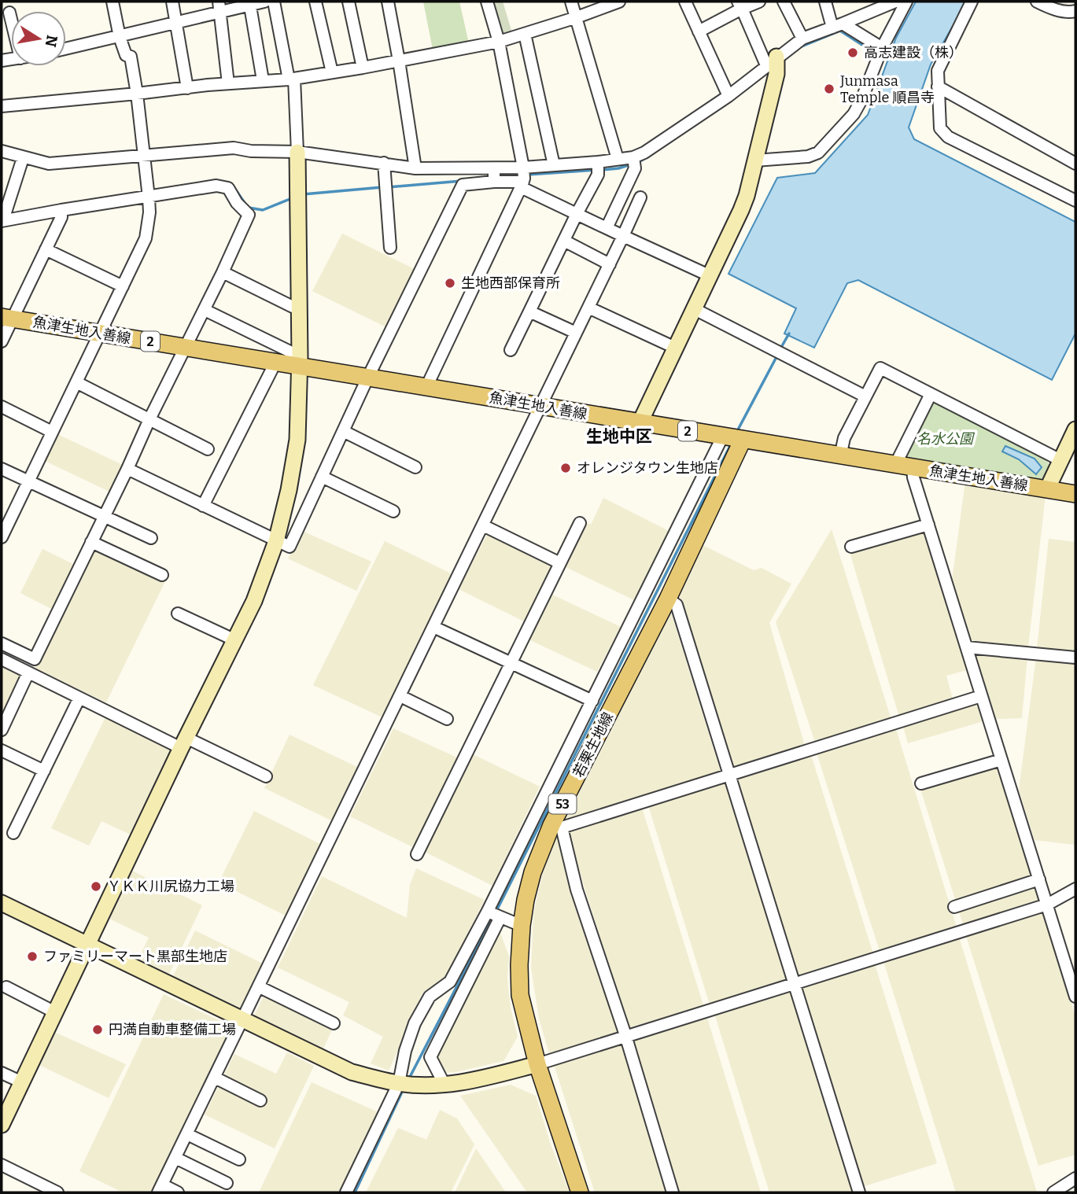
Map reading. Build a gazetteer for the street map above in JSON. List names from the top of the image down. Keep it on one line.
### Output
{"streets":{"main road":["魚津生地入善線","2","若栗生地線","53"]},"crossings":[["魚津生地入善線","若栗生地線"]],"districts":["生地中区"],"parks":["名水公園"],"places":["高志建設（株）","Junmasa Temple 順昌寺","生地西部保育所","オレンジタウン生地店","ＹＫＫ川尻協力工場","ファミリーマート黒部生地店","円満自動車整備工場"],"north":"right"}
